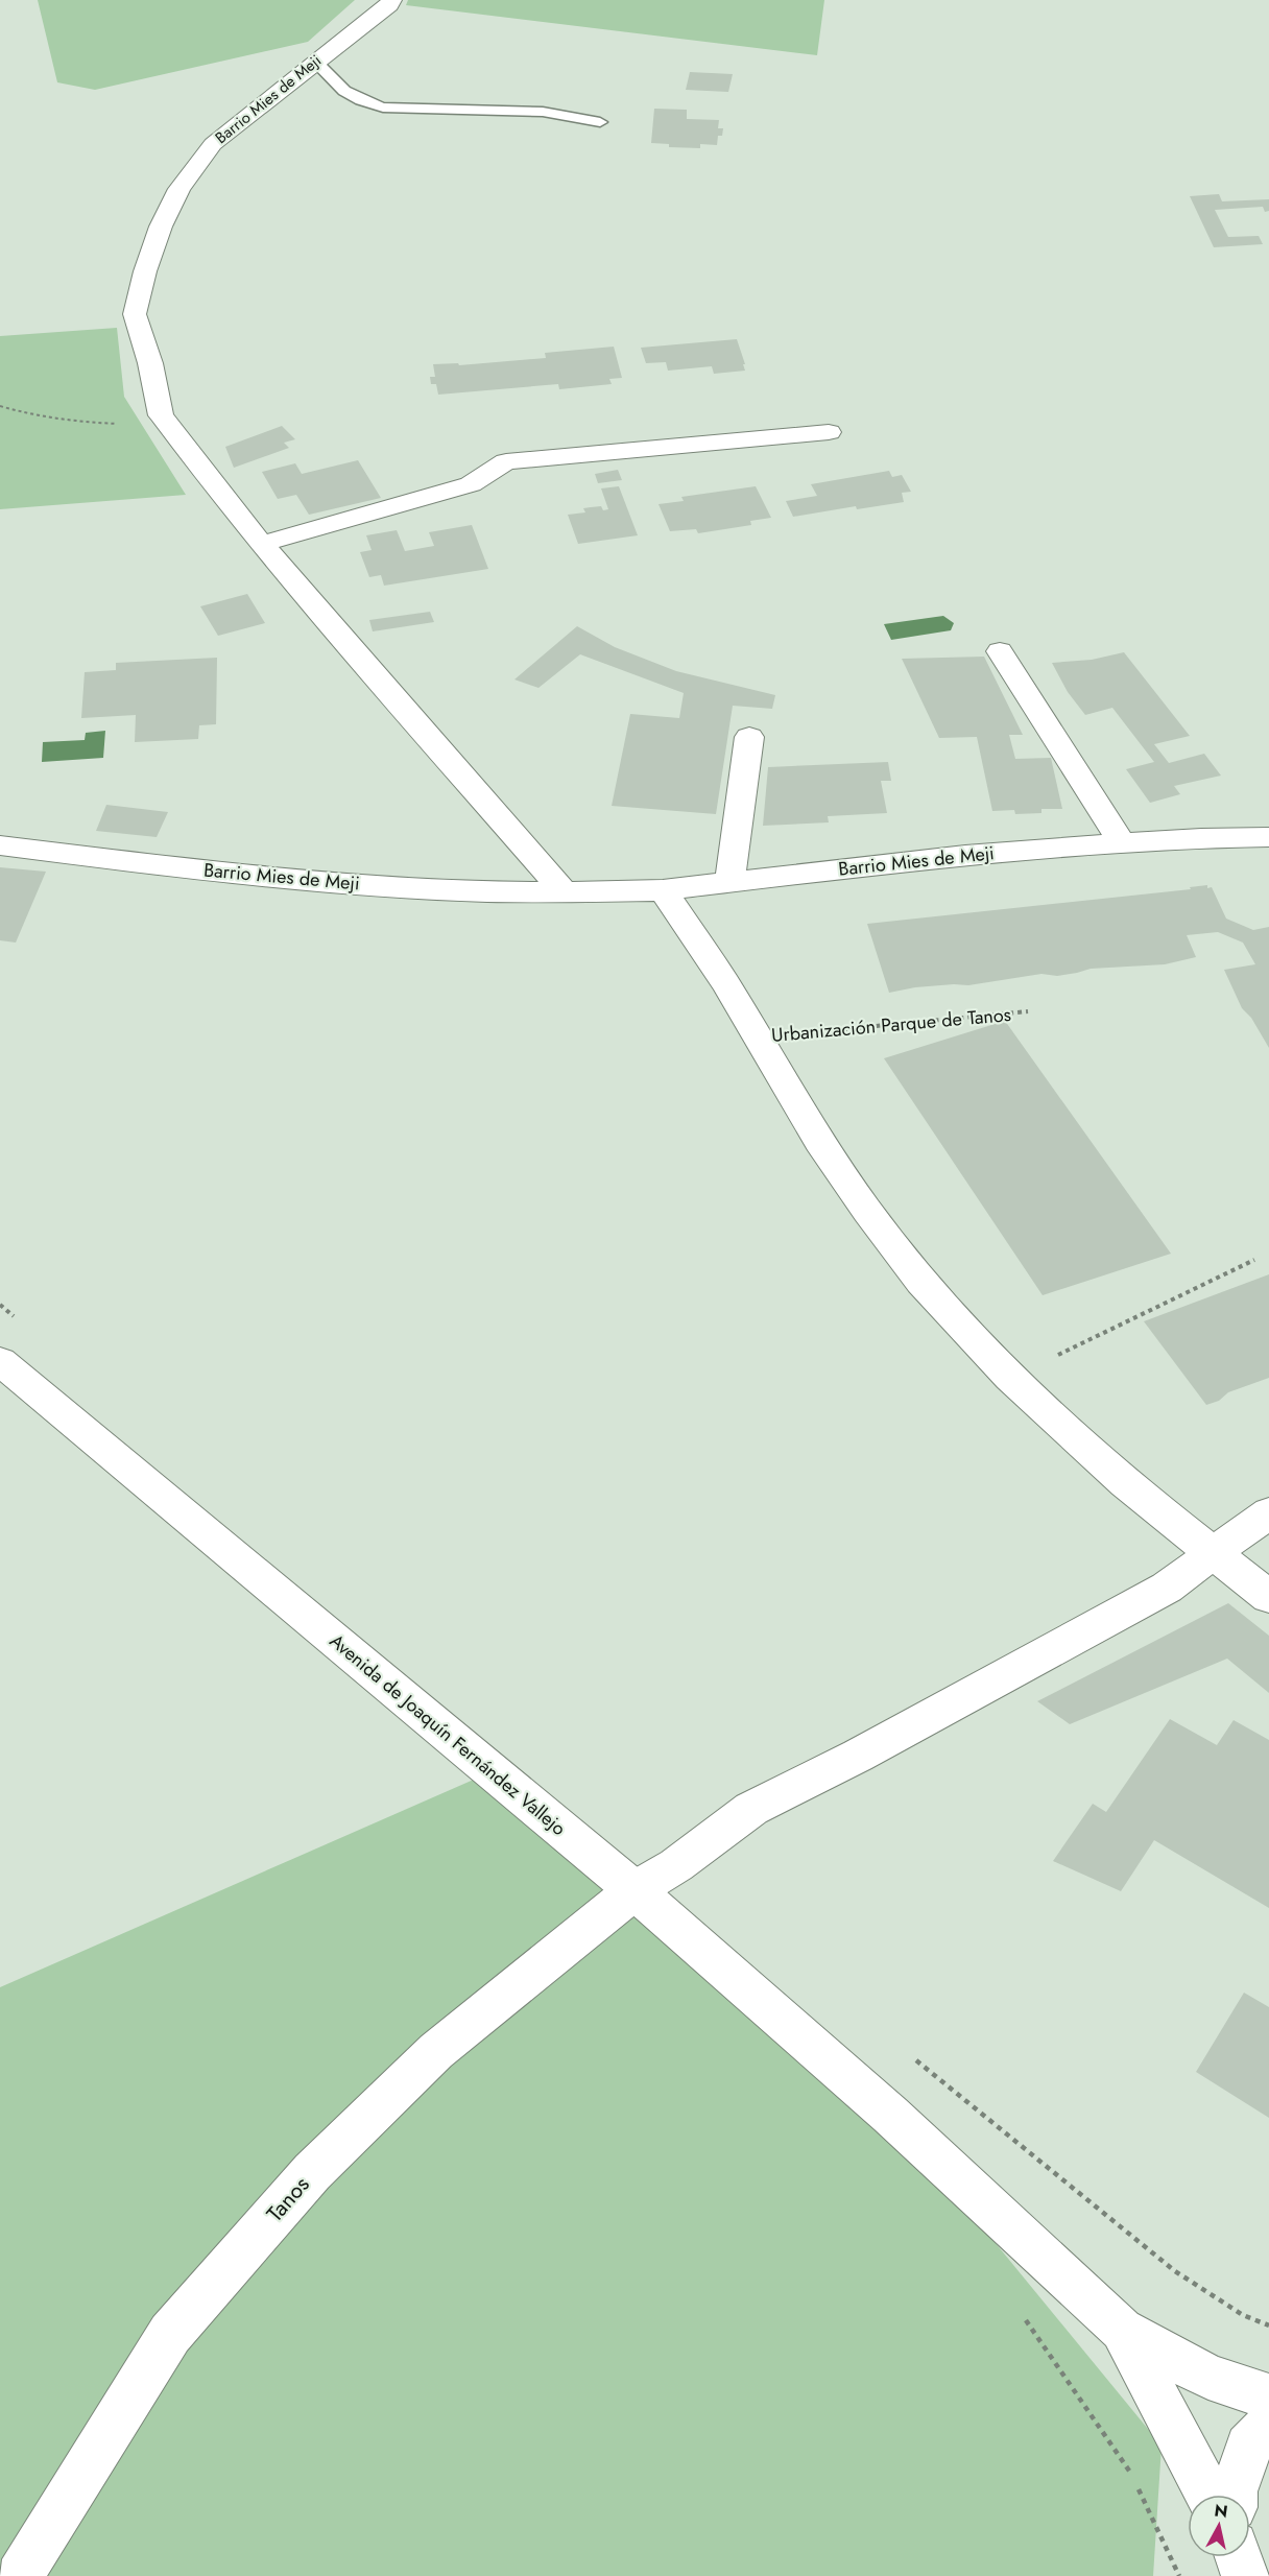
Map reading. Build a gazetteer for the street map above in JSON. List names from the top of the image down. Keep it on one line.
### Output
{"streets":{"street":["Barrio Mies de Meji","Urbanización Parque de Tanos","Avenida de Joaquín Fernández Vallejo","Tanos"]},"crossings":[["Barrio Mies de Meji","Urbanización Parque de Tanos"],["Urbanización Parque de Tanos","Tanos"],["Avenida de Joaquín Fernández Vallejo","Tanos"]],"north":"top"}
